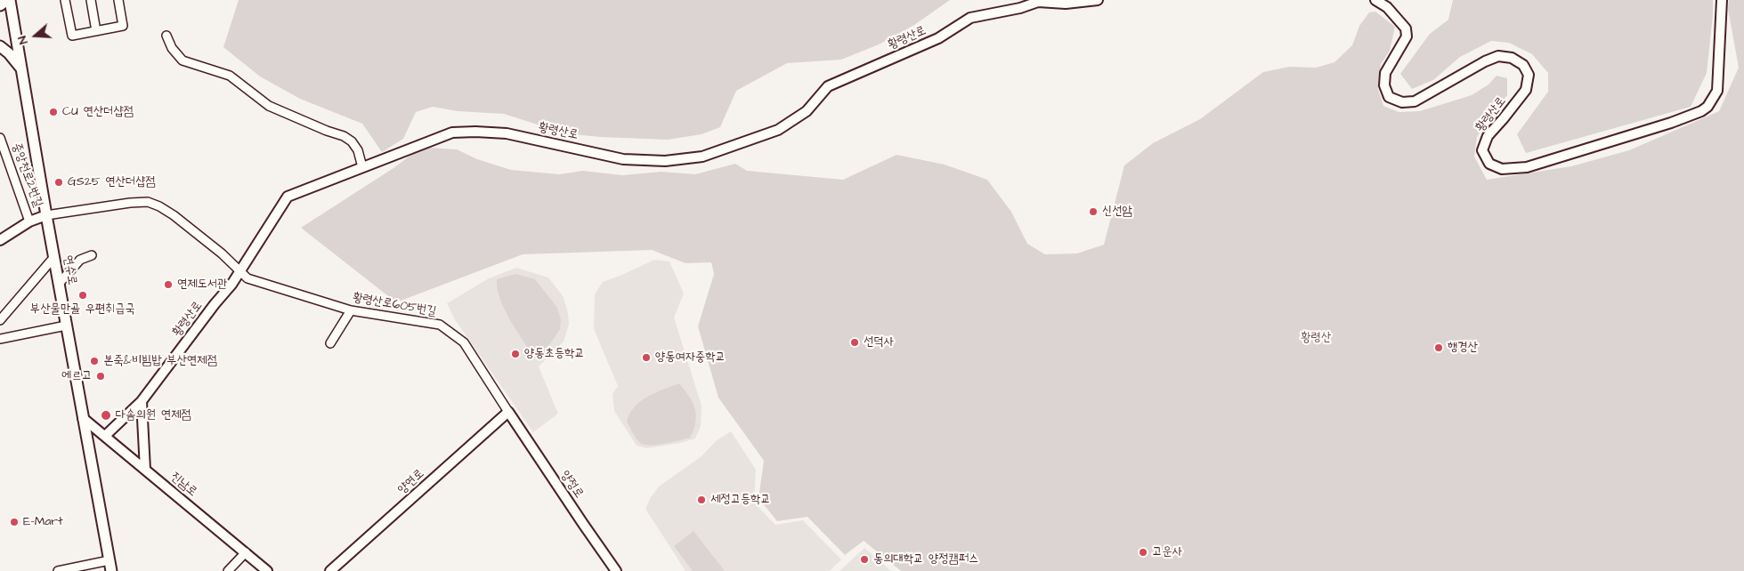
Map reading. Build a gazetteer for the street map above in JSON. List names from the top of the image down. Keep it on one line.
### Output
{"streets":{"main road":["연수로"],"street":["황령산로","중앙천로2번길","황령산로605번길","양연로","진남로","양정로"]},"crossings":[["황령산로","황령산로605번길"],["황령산로","진남로"],["연수로","황령산로605번길"],["연수로","진남로"],["황령산로605번길","양연로"],["황령산로605번길","양정로"],["양연로","양정로"]],"parks":["황령산"],"places":["CU 연산더샵점","GS25 연산더샵점","신선암","연제도서관","부산물만골 우편취급국","선덕사","행경산","양동초등학교","양동여자중학교","본죽&비빔밥 부산연제점","에르고","다솜의원 연제점","세정고등학교","E-Mart","고운사","동의대학교 양정캠퍼스"],"north":"left"}
